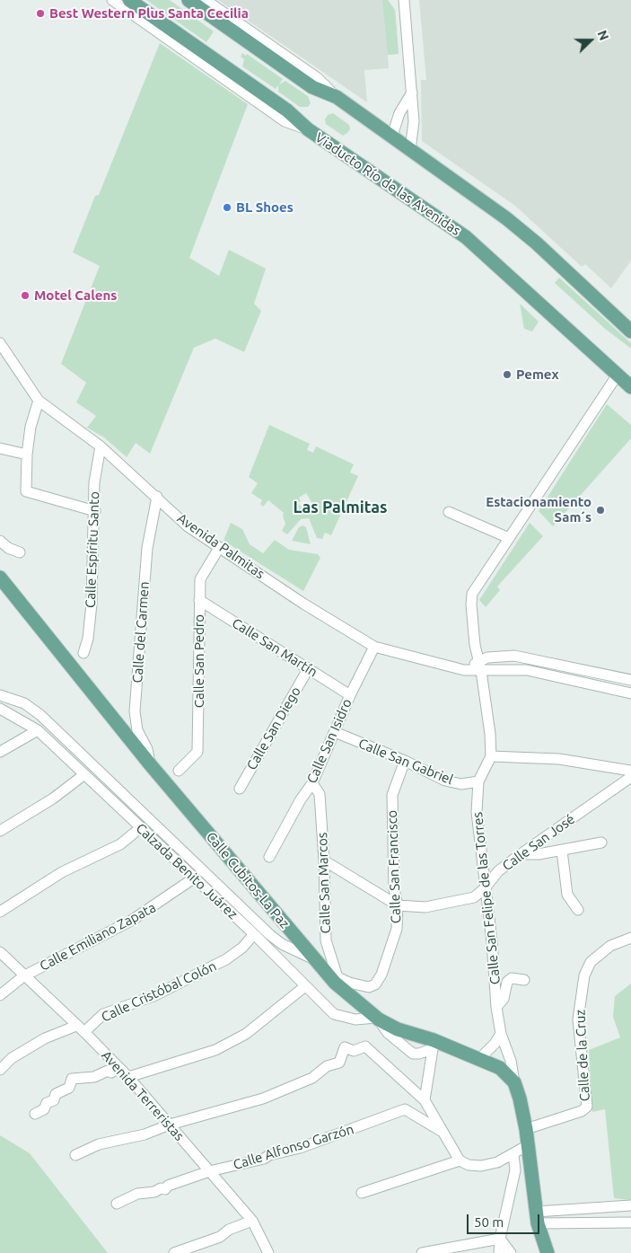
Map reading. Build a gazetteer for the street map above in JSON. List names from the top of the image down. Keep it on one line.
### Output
{"streets":{"main road":["Viaducto Río de las Avenidas","Calle Cubitos-La Paz"],"street":["Avenida Palmitas","Calle Espíritu Santo","Calle del Carmen","Calle San Martín","Calle San Pedro","Calle San Diego","Calle San Isidro","Calle San Gabriel","Calle San José","Calle San Francisco","Calzada Benito Juárez","Calle San Marcos","Calle San Felipe de las Torres","Calle Emiliano Zapata","Calle Cristóbal Colón","Calle de la Cruz","Avenida Terreristas","Calle Alfonso Garzón"]},"crossings":[["Avenida Palmitas","Calle Espíritu Santo"],["Avenida Palmitas","Calle del Carmen"],["Avenida Palmitas","Calle San Pedro"],["Avenida Palmitas","Calle San Isidro"],["Avenida Palmitas","Calle San Felipe de las Torres"],["Calle del Carmen","Calle Cubitos-La Paz"],["Calle San Martín","Calle San Pedro"],["Calle San Martín","Calle San Diego"],["Calle San Martín","Calle San Isidro"],["Calle San Isidro","Calle San Gabriel"],["Calle San Isidro","Calle San Marcos"],["Calle San Gabriel","Calle San Francisco"],["Calle San Gabriel","Calle San Felipe de las Torres"],["Calle San José","Calle San Francisco"],["Calle San José","Calle San Marcos"],["Calle San José","Calle San Felipe de las Torres"],["Calle San Francisco","Calle Cubitos-La Paz"],["Calle San Francisco","Calle San Marcos"],["Calzada Benito Juárez","Calle Cubitos-La Paz"],["Calzada Benito Juárez","Calle Emiliano Zapata"],["Calzada Benito Juárez","Calle Cristóbal Colón"],["Calle Cubitos-La Paz","Calle San Marcos"],["Calle Cubitos-La Paz","Calle San Felipe de las Torres"],["Calle Emiliano Zapata","Avenida Terreristas"],["Calle Cristóbal Colón","Avenida Terreristas"],["Avenida Terreristas","Calle Alfonso Garzón"]],"districts":["Las Palmitas"],"places":["Best Western Plus Santa Cecilia","BL Shoes","Motel Calens","Pemex","Estacionamiento Sam´s"],"scale_bar":"50 m","north":"right"}
